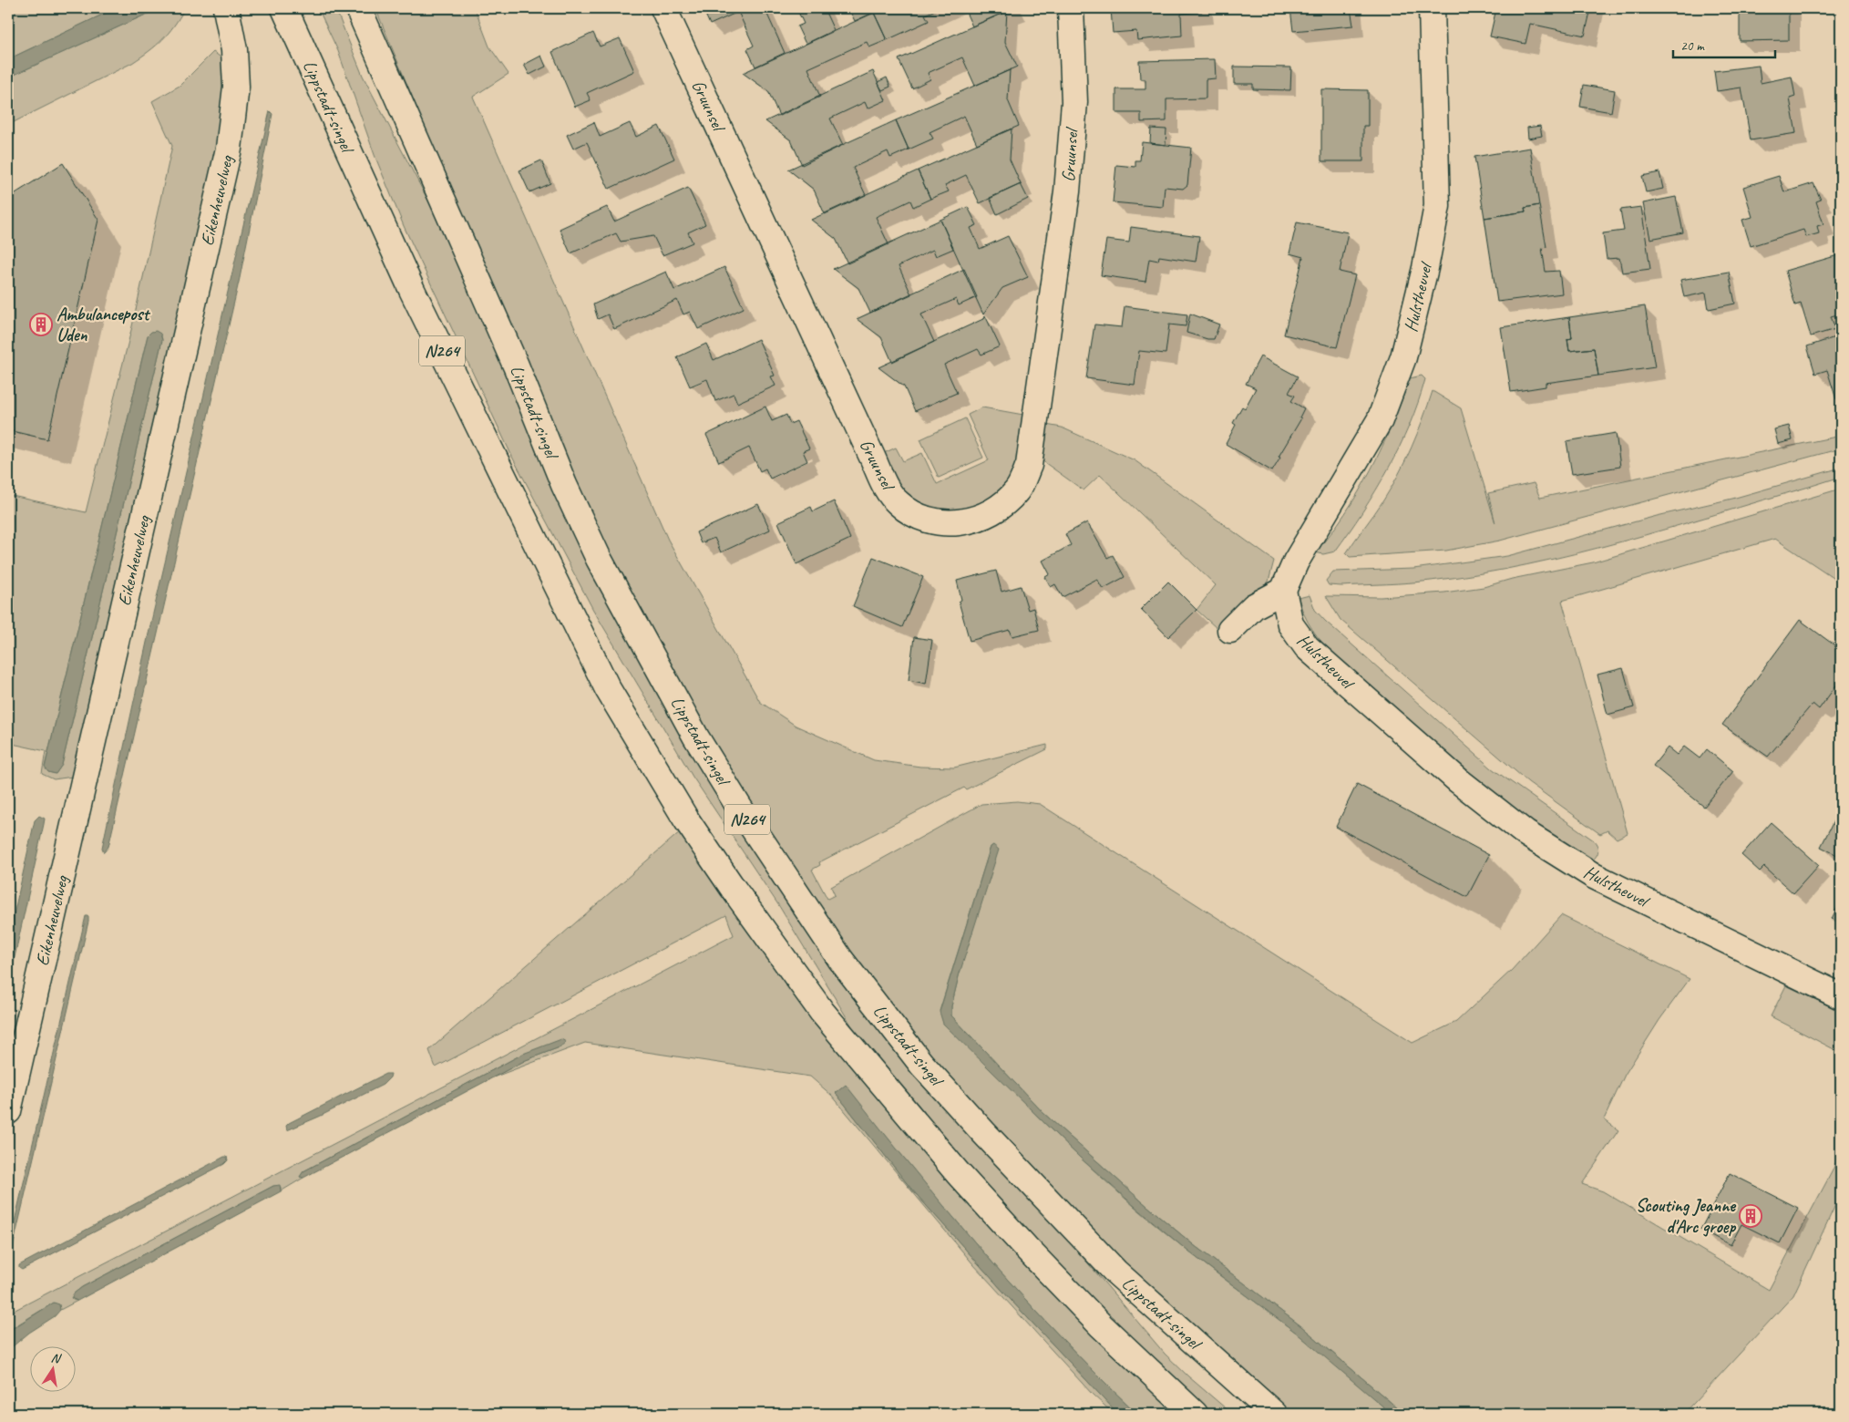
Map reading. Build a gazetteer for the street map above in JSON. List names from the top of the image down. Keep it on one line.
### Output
{"streets":{"street":["Gruunsel","Lippstadt-singel","Eikenheuvelweg","Hulstheuvel","N264"]},"places":{"building":["Ambulancepost Uden","Scouting Jeanne d'Arc groep"]},"scale_bar":"20 m","north":"top"}
